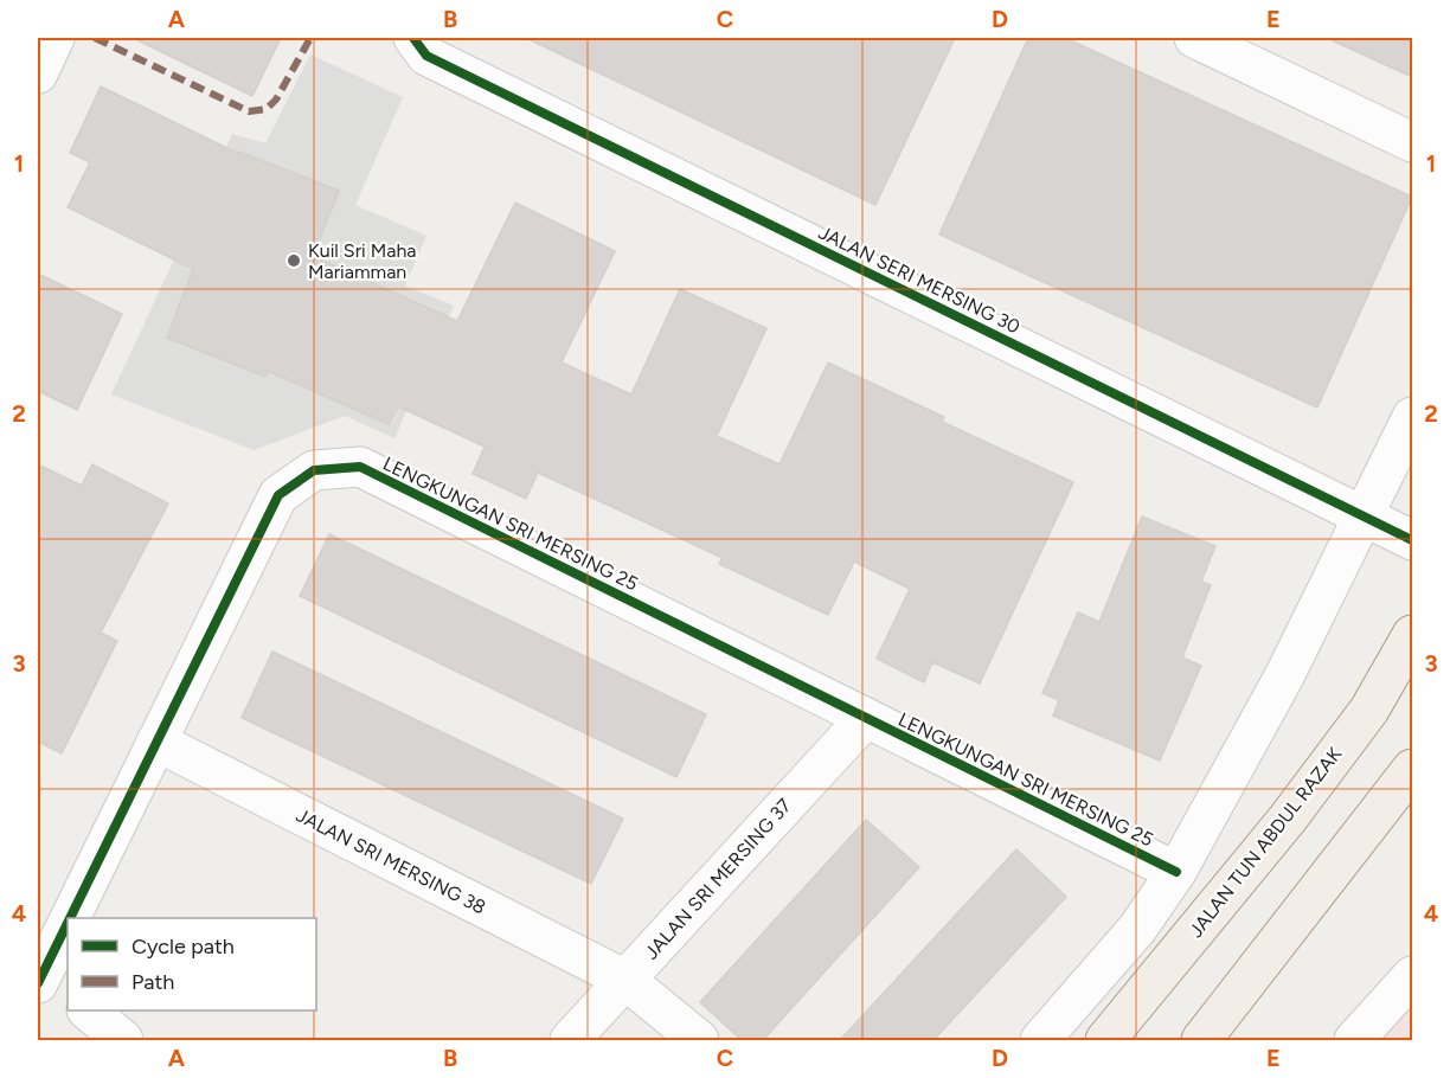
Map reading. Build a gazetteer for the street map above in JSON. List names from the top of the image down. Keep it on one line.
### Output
{"streets":{"main road":["JALAN TUN ABDUL RAZAK"],"street":["JALAN SERI MERSING 30","LENGKUNGAN SRI MERSING 25","JALAN SRI MERSING 38","JALAN SRI MERSING 37"]},"crossings":[["LENGKUNGAN SRI MERSING 25","JALAN SRI MERSING 38"],["LENGKUNGAN SRI MERSING 25","JALAN SRI MERSING 37"],["JALAN SRI MERSING 38","JALAN SRI MERSING 37"]],"places":["Kuil Sri Maha Mariamman"],"legend":["Cycle path","Path"],"grid":{"columns":["A","B","C","D","E"],"rows":["1","2","3","4"]}}
